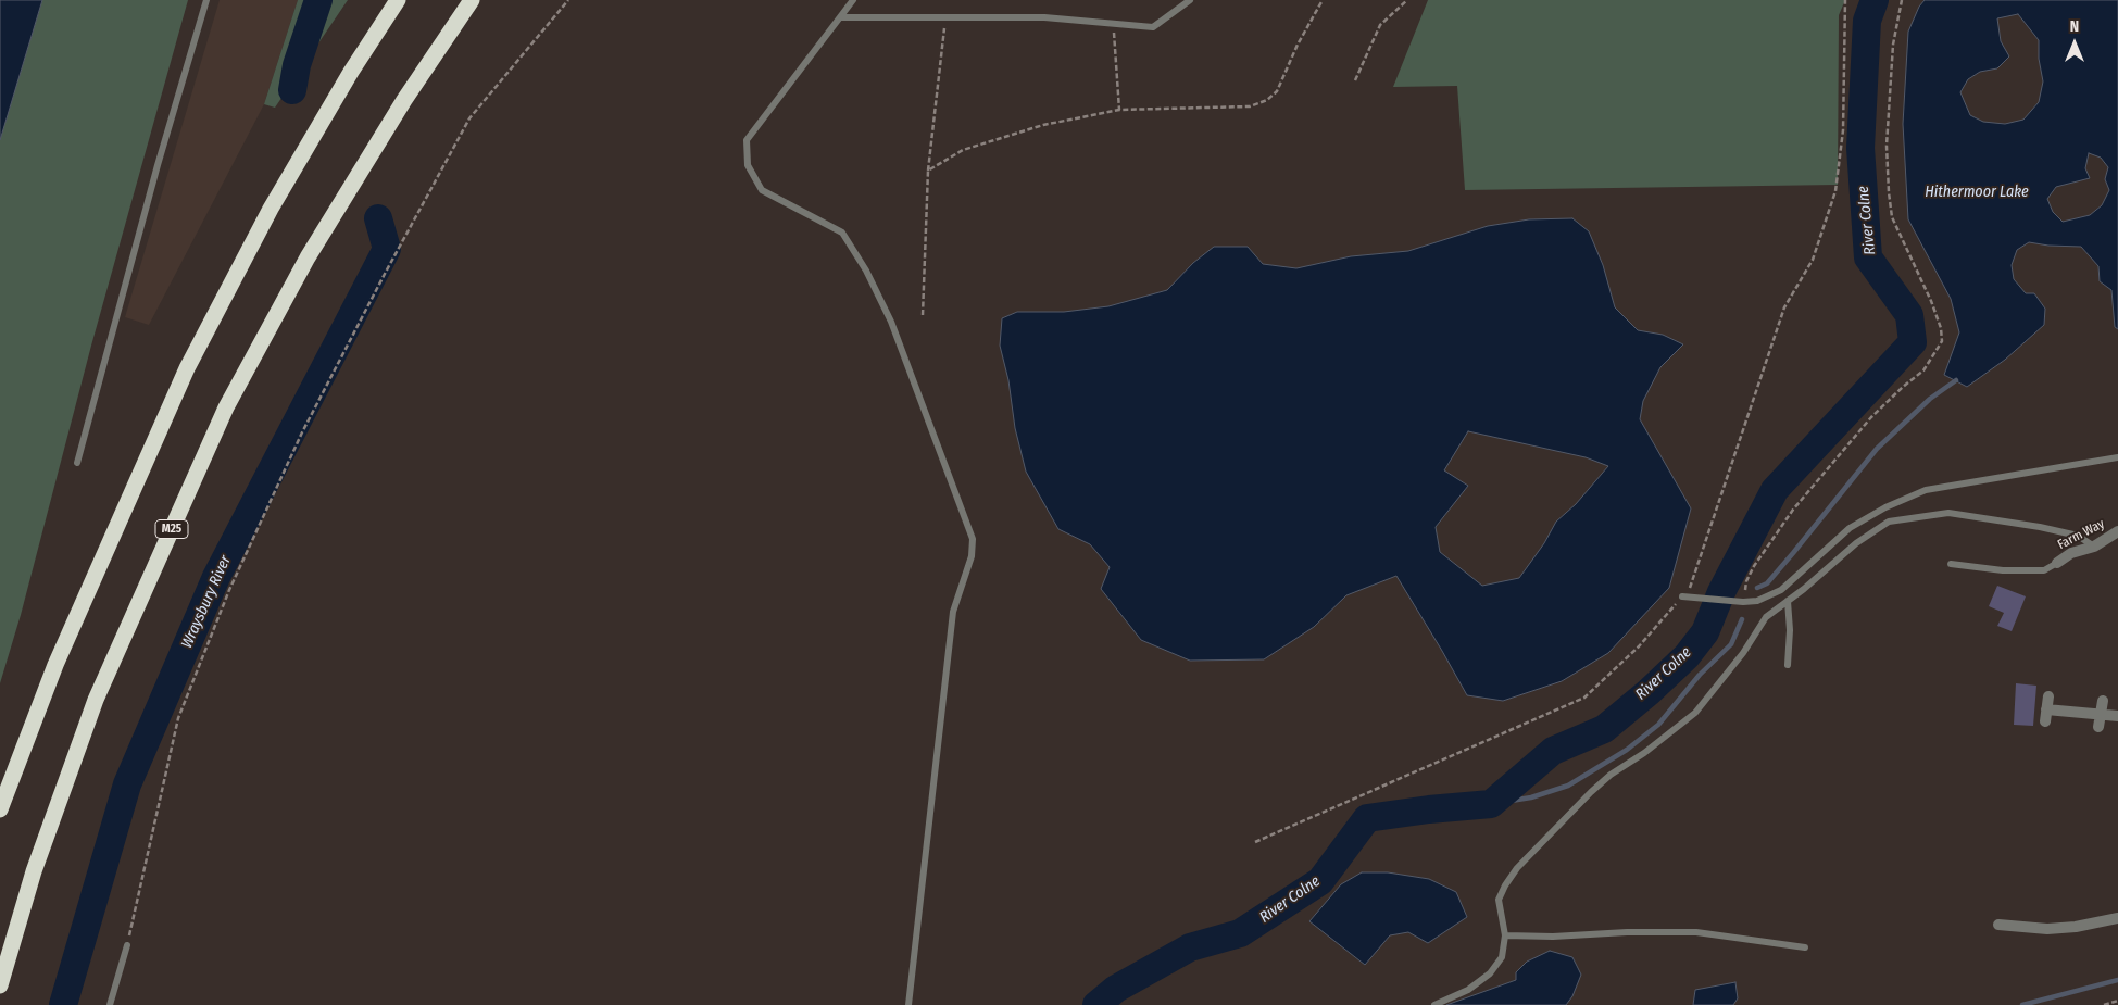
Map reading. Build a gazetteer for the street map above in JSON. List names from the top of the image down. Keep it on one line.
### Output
{"streets":{"highway":["M25"],"street":["Farm Way"]},"water":["Hithermoor Lake","River Colne","Wraysbury River"],"north":"top"}
